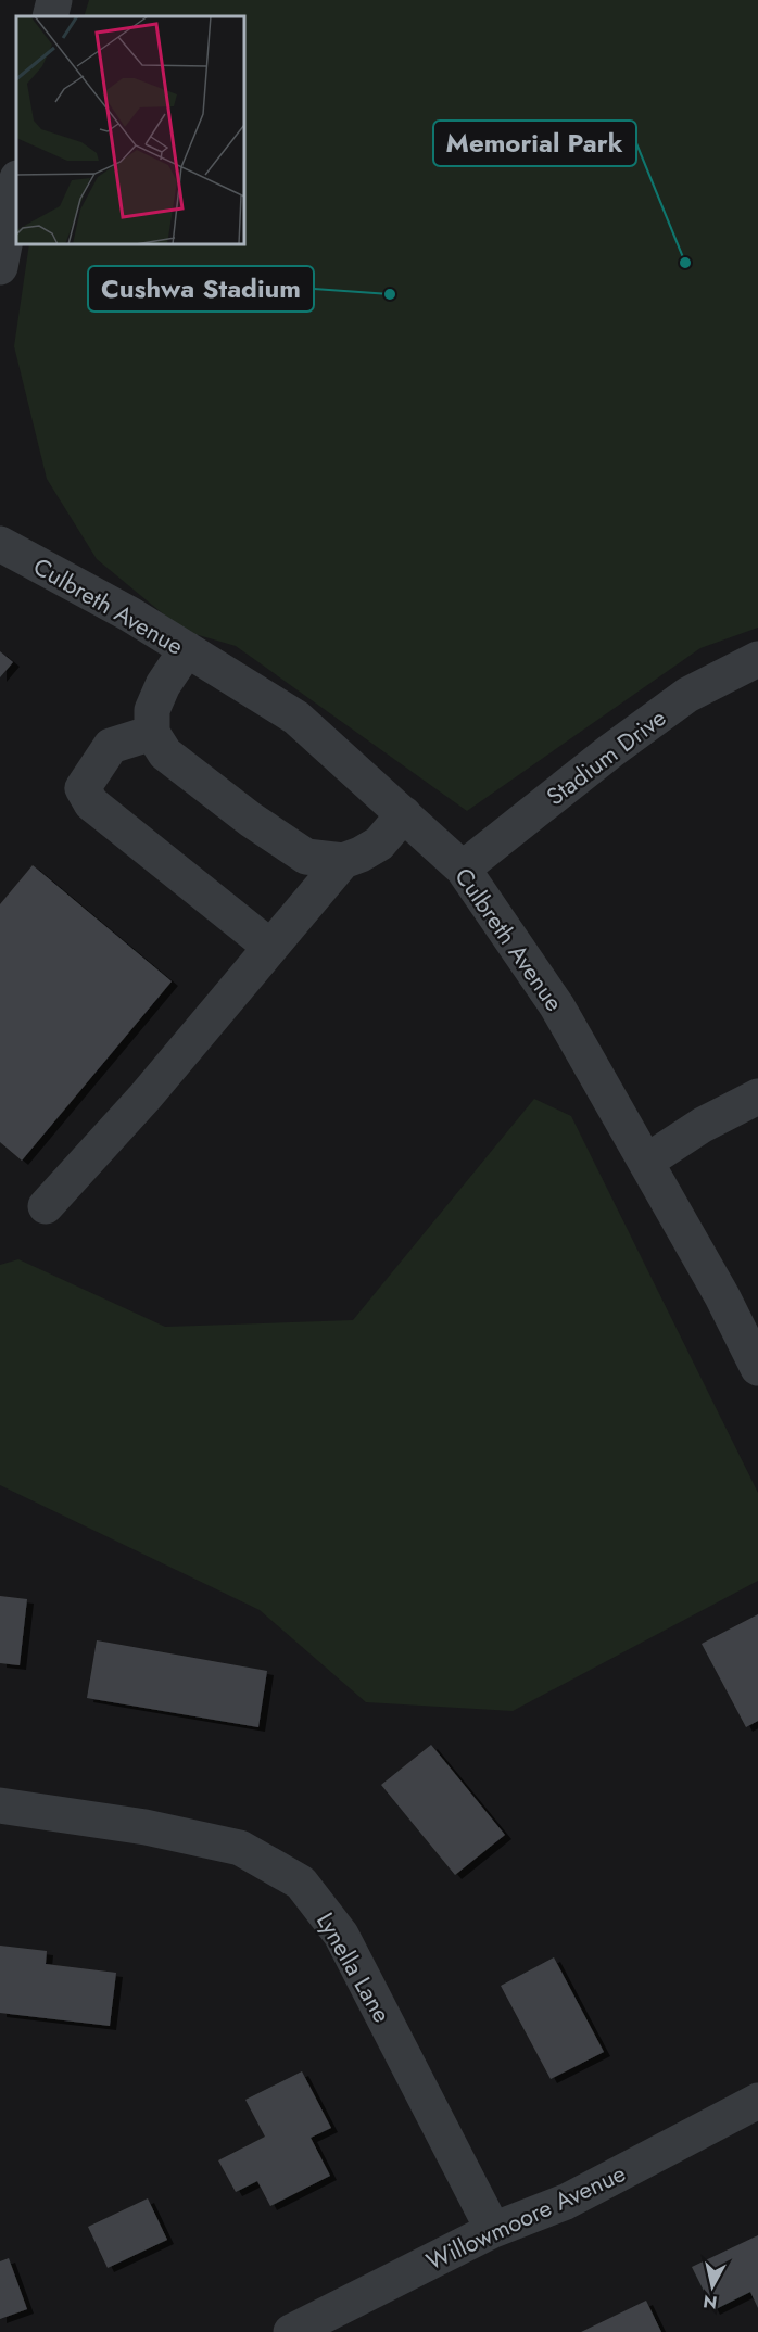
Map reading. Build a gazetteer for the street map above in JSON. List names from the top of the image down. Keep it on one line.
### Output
{"streets":{"street":["Culbreth Avenue","Stadium Drive","Lynella Lane","Willowmoore Avenue"]},"crossings":[["Culbreth Avenue","Stadium Drive"],["Lynella Lane","Willowmoore Avenue"]],"places":["Memorial Park","Cushwa Stadium"],"north":"bottom"}
